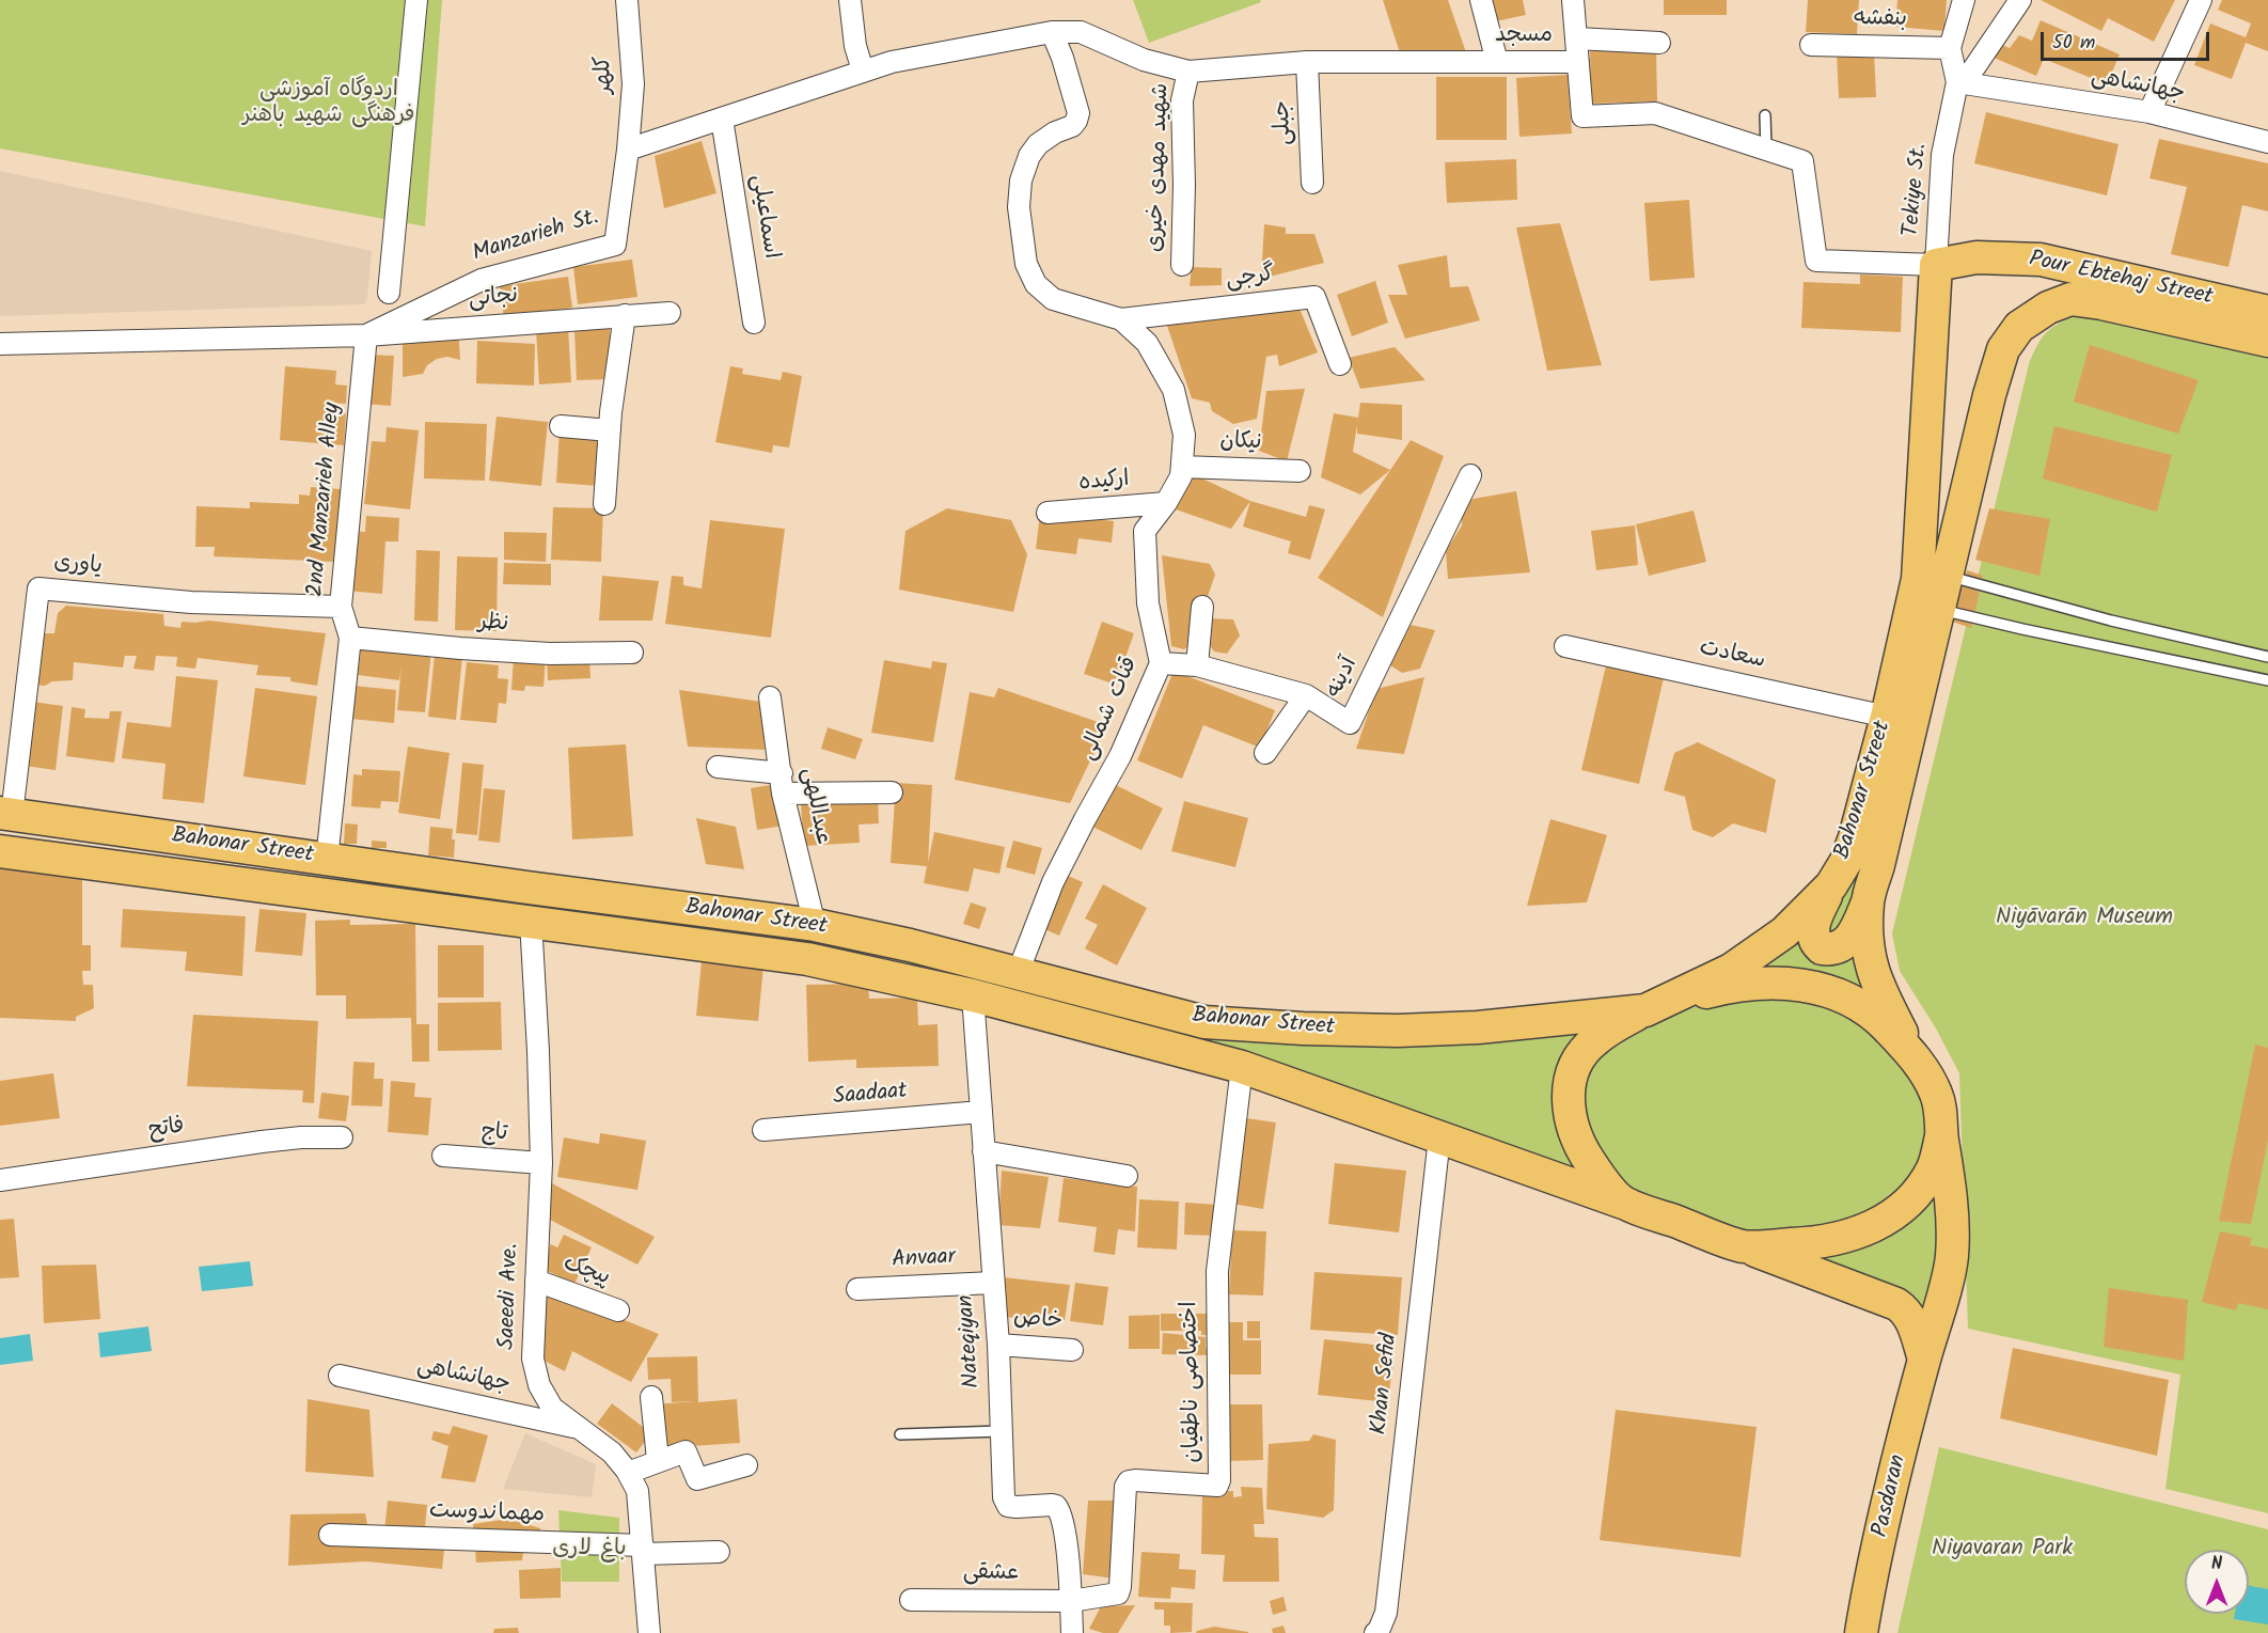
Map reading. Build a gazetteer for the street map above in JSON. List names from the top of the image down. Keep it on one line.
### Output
{"streets":{"main road":["Pour Ebtehaj Street","Bahonar Street","Pasdaran"],"street":["بنفشه","مسجد","کلهر","جهانشاهی","جبلی","شهید مهدی خیری","Tekiye St.","اسماعیلی","Manzarieh St.","گرجی","نجاتی","نیکان","ارکیده","2nd Manzarieh Alley","یاوری","نظر","سعادت","آدینه","قنات شمالى","عبداللهی","Saadaat","فاتح","تاج","Anvaar","پیچک","Saeedi Ave.","خاص","Nateqiyan","اختصاصی ناطقیان","Khan Sefid","مهماندوست","عشقی"]},"crossings":[["مسجد","جبلی"],["مسجد","شهید مهدی خیری"],["مسجد","Tekiye St."],["مسجد","Pour Ebtehaj Street"],["مسجد","Bahonar Street"],["کلهر","Manzarieh St."],["جهانشاهی","Tekiye St."],["جهانشاهی","Saeedi Ave."],["Tekiye St.","Pour Ebtehaj Street"],["Tekiye St.","Bahonar Street"],["Manzarieh St.","نجاتی"],["Manzarieh St.","2nd Manzarieh Alley"],["گرجی","قنات شمالى"],["Pour Ebtehaj Street","Bahonar Street"],["نجاتی","2nd Manzarieh Alley"],["نیکان","قنات شمالى"],["ارکیده","قنات شمالى"],["2nd Manzarieh Alley","یاوری"],["2nd Manzarieh Alley","نظر"],["2nd Manzarieh Alley","Bahonar Street"],["یاوری","Bahonar Street"],["سعادت","Bahonar Street"],["آدینه","قنات شمالى"],["قنات شمالى","Bahonar Street"],["Bahonar Street","عبداللهی"],["Bahonar Street","Saeedi Ave."],["Bahonar Street","Nateqiyan"],["Bahonar Street","اختصاصی ناطقیان"],["Bahonar Street","Khan Sefid"],["Saadaat","Nateqiyan"],["تاج","Saeedi Ave."],["Anvaar","Nateqiyan"],["پیچک","Saeedi Ave."],["Saeedi Ave.","مهماندوست"],["خاص","Nateqiyan"],["Nateqiyan","اختصاصی ناطقیان"],["Nateqiyan","عشقی"],["اختصاصی ناطقیان","عشقی"]],"parks":["اردوگاه آموزشی فرهنگی شهید باهنر","Niyāvarān Museum","باغ لاری","Niyavaran Park"],"scale_bar":"50 m","north":"top"}
